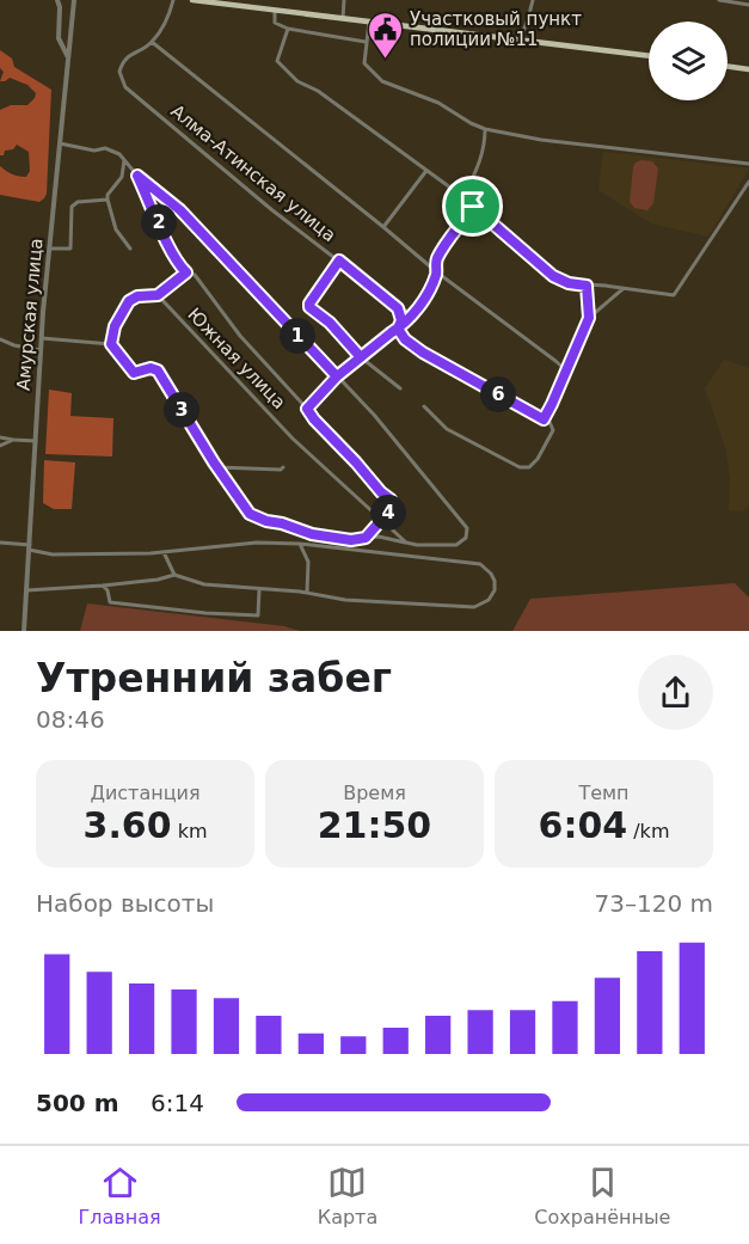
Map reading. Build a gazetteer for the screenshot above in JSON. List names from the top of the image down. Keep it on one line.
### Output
{"streets":{"street":["Алма-Атинская улица","Амурская улица","Южная улица"]},"places":{"public building":["Участковый пункт полиции №11"]},"page":{"pins":["2","1","6","3","4"],"heading":["Утренний забег","08:46"],"stats":[["Дистанция","3.60 km"],["Время","21:50"],["Темп","6:04 /km"]],"chart":["Набор высоты","73–120 m"],"list":[{"name":"500 m","note":"6:14"}],"tabs":["Главная","Карта","Сохранённые"]}}
